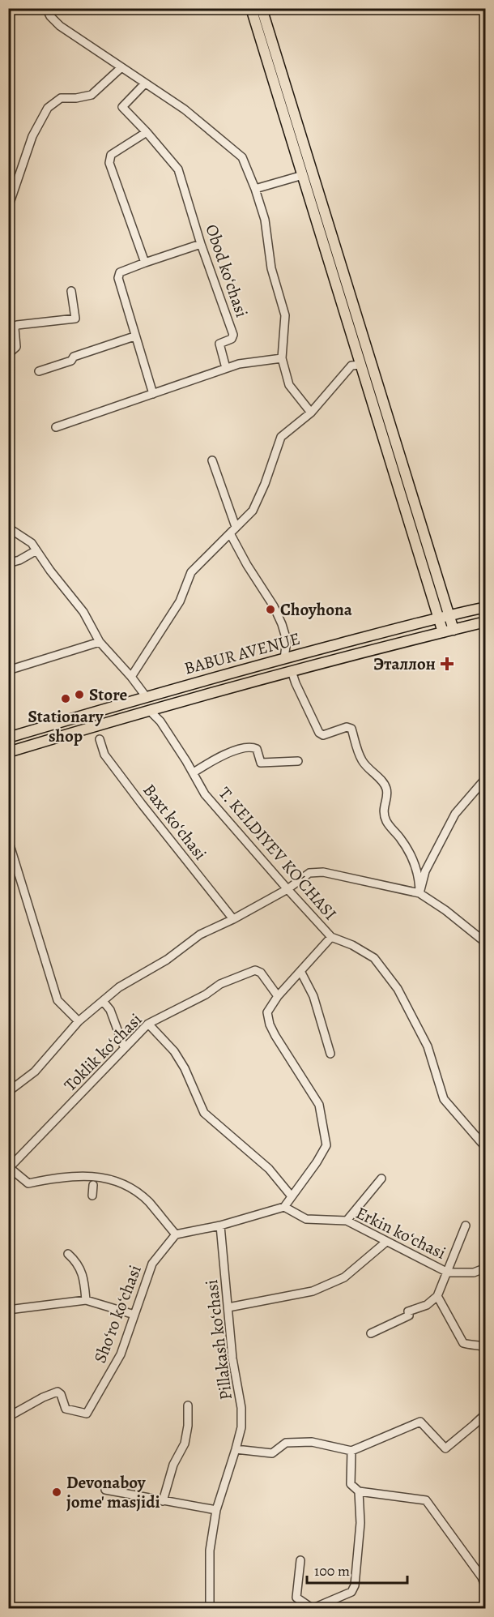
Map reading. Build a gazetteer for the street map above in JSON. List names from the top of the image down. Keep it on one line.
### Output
{"streets":{"main road":["BABUR AVENUE"],"street":["Obod koʻchasi","Baxt koʻchasi","T. KELDIYEV KO'CHASI","Toklik koʻchasi","Erkin koʻchasi","Shoʻro koʻchasi","Pillakash koʻchasi"]},"places":{"other":["Choyhona","Store","Stationary shop","Devonaboy jome' masjidi"],"health":["Эталлон"]},"scale_bar":"100 m"}
